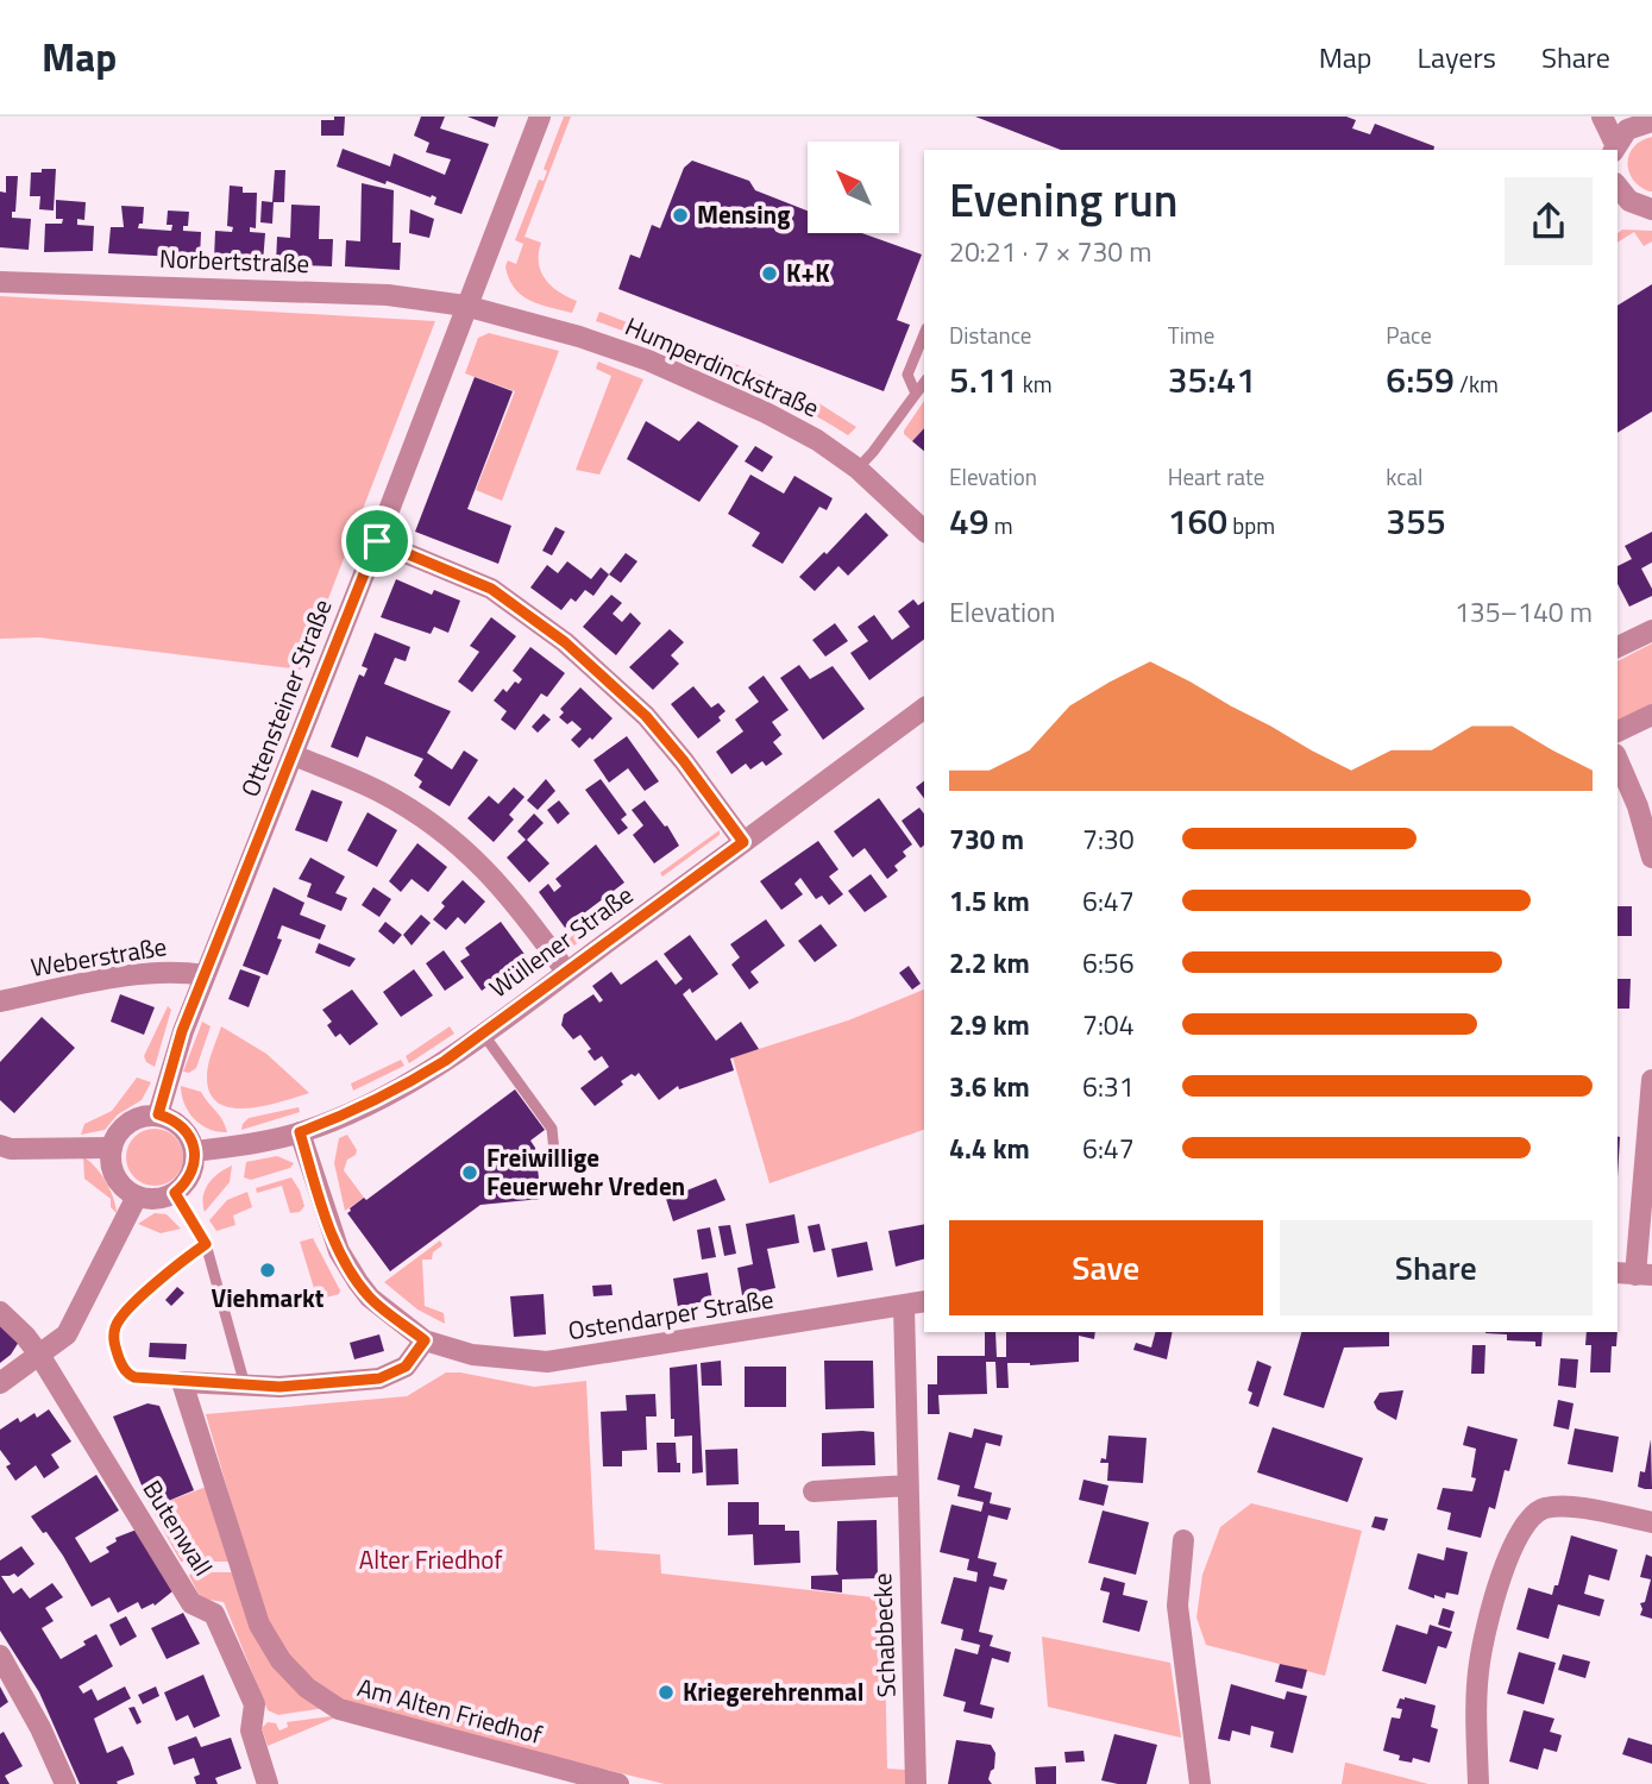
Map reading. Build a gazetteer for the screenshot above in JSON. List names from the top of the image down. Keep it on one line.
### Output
{"streets":{"street":["Norbertstraße","Humperdinckstraße","Ottensteiner Straße","Wüllener Straße","Weberstraße","Ostendarper Straße","Butenwall","Schabbecke","Am Alten Friedhof"]},"crossings":[["Norbertstraße","Humperdinckstraße"],["Norbertstraße","Ottensteiner Straße"],["Humperdinckstraße","Ottensteiner Straße"],["Ottensteiner Straße","Wüllener Straße"],["Ottensteiner Straße","Weberstraße"],["Ostendarper Straße","Schabbecke"]],"parks":["Alter Friedhof"],"places":["Mensing","K+K","Freiwillige Feuerwehr Vreden","Viehmarkt","Kriegerehrenmal"],"north":"top left","page":{"header":"Map","nav":["Map","Layers","Share"],"heading":["Evening run","20:21 · 7 × 730 m"],"stats":[["Distance","5.11 km"],["Time","35:41"],["Pace","6:59 /km"],["Elevation","49 m"],["Heart rate","160 bpm"],["kcal","355"]],"chart":["Elevation","135–140 m"],"list":[{"name":"730 m","note":"7:30"},{"name":"1.5 km","note":"6:47"},{"name":"2.2 km","note":"6:56"},{"name":"2.9 km","note":"7:04"},{"name":"3.6 km","note":"6:31"},{"name":"4.4 km","note":"6:47"}],"buttons":["Save","Share"]}}
